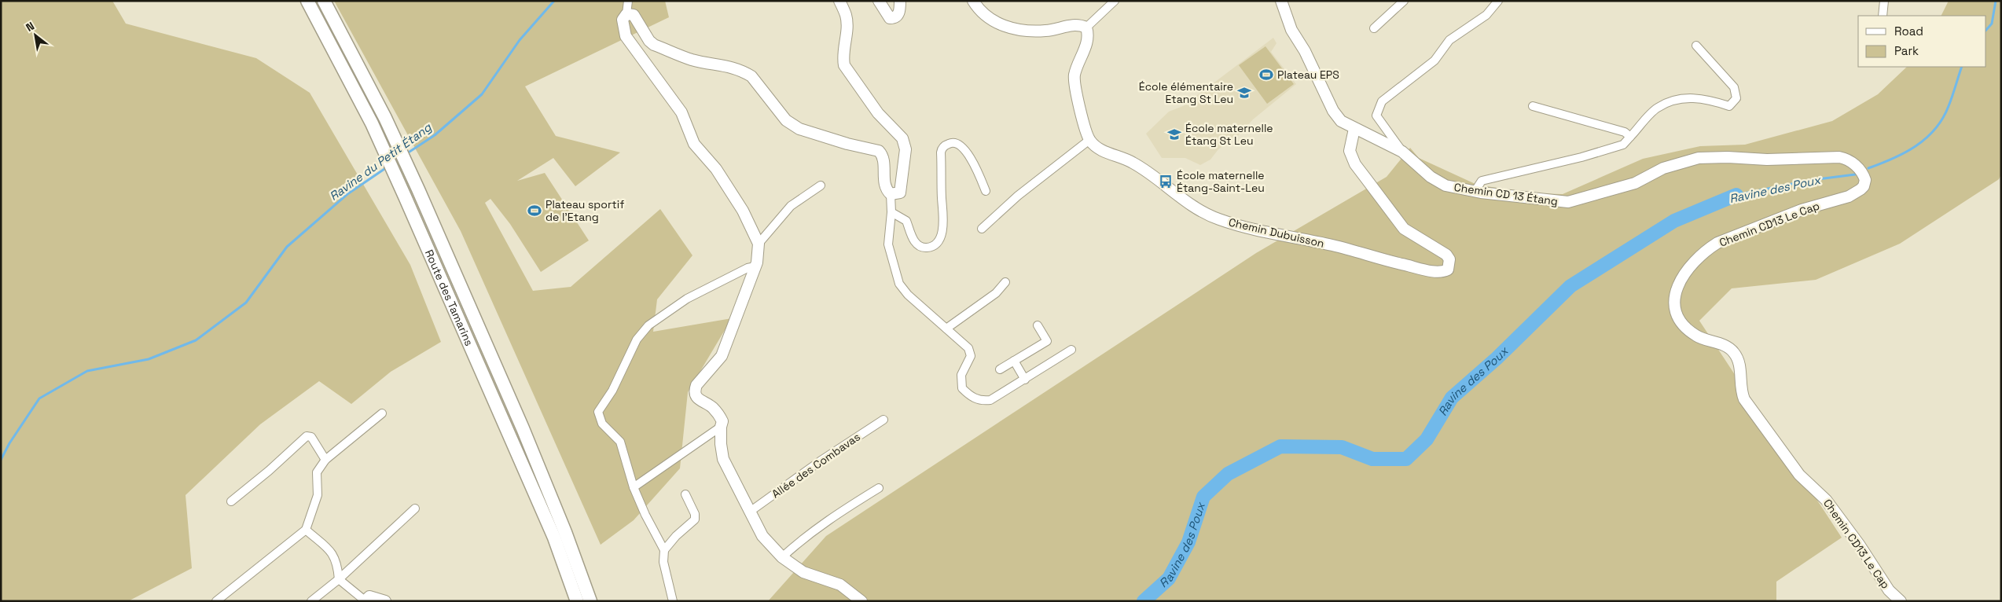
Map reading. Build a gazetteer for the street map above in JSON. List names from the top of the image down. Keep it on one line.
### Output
{"streets":{"highway":["Route des Tamarins"],"main road":["Chemin CD 13 Étang","Chemin CD13 Le Cap","Chemin Dubuisson"],"street":["Allée des Combavas"]},"crossings":[["Chemin CD 13 Étang","Chemin CD13 Le Cap"],["Chemin CD 13 Étang","Chemin Dubuisson"]],"water":["Ravine du Petit Étang","Ravine des Poux"],"places":{"sports":["Plateau EPS","Plateau sportif de l'Etang"],"school or university":["École élémentaire Etang St Leu","École maternelle Étang St Leu"],"bus stop":["École maternelle Étang-Saint-Leu"]},"legend":["Road","Park"],"north":"top left"}
